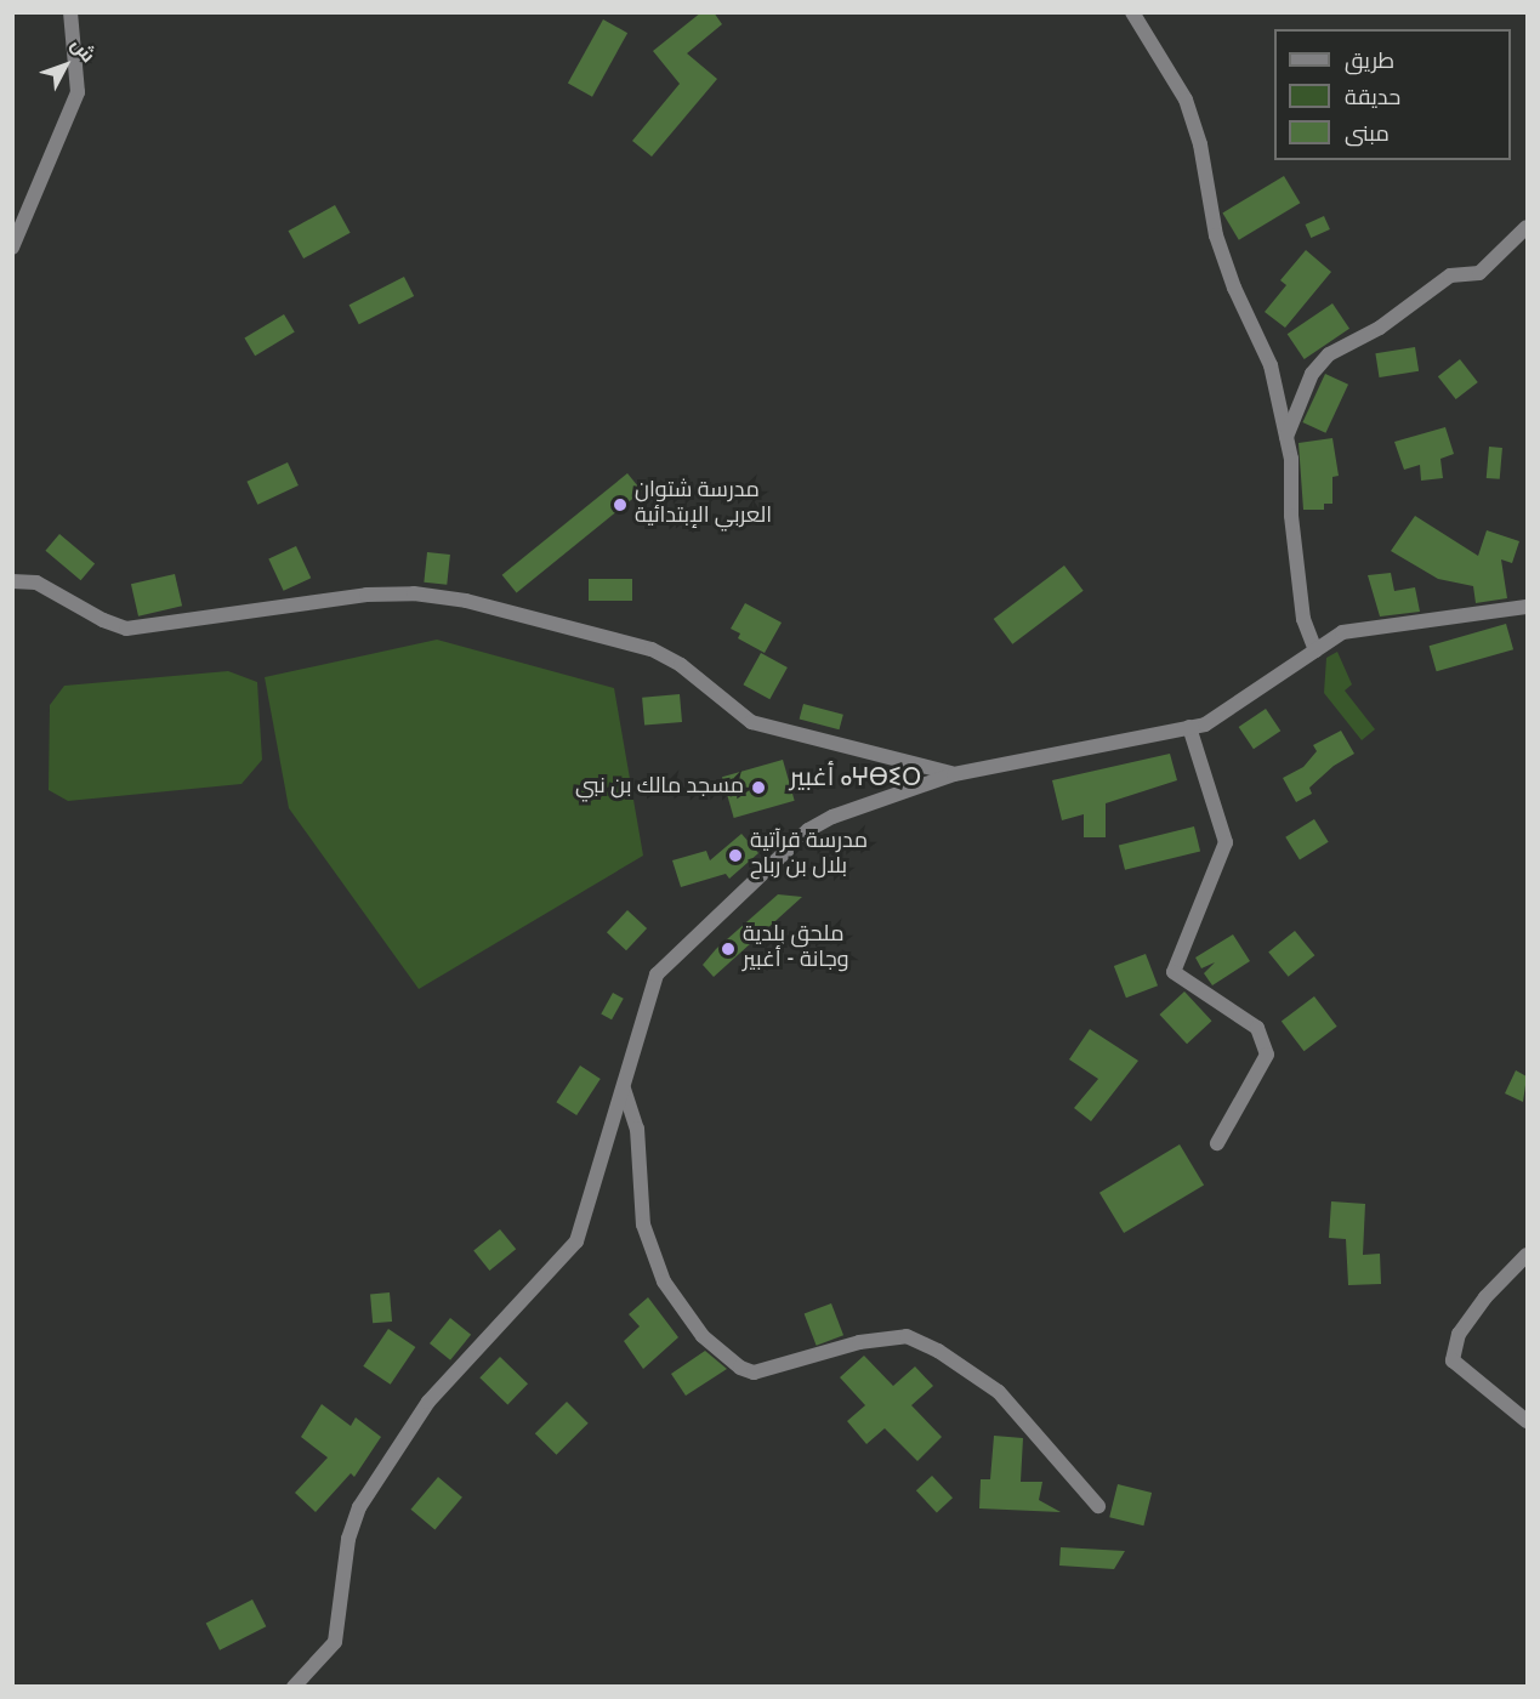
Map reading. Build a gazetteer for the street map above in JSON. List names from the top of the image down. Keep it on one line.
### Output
{"districts":["أغبير ⴰⵖⴱⵉⵔ"],"places":["مدرسة شتوان العربي الإبتدائية","مسجد مالك بن نبي","مدرسة قرآتية بلال بن رباح","ملحق بلدية وجانة - أغبير"],"legend":["طريق","حديقة","مبنى"],"north":"top right"}
